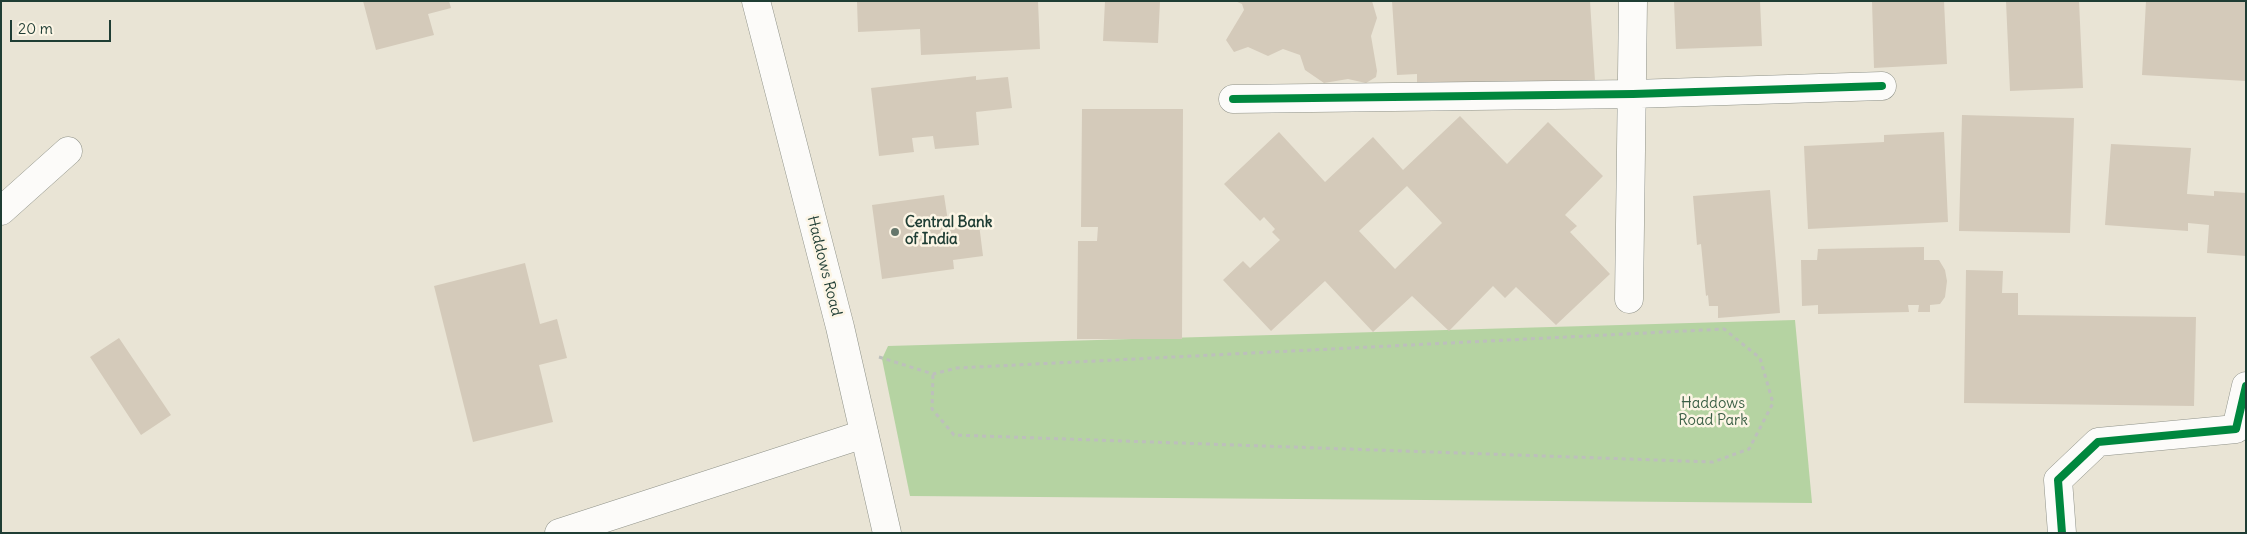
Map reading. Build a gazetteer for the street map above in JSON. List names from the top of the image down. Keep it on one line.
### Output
{"streets":{"street":["Haddows Road"]},"parks":["Haddows Road Park"],"places":["Central Bank of India"],"scale_bar":"20 m"}
